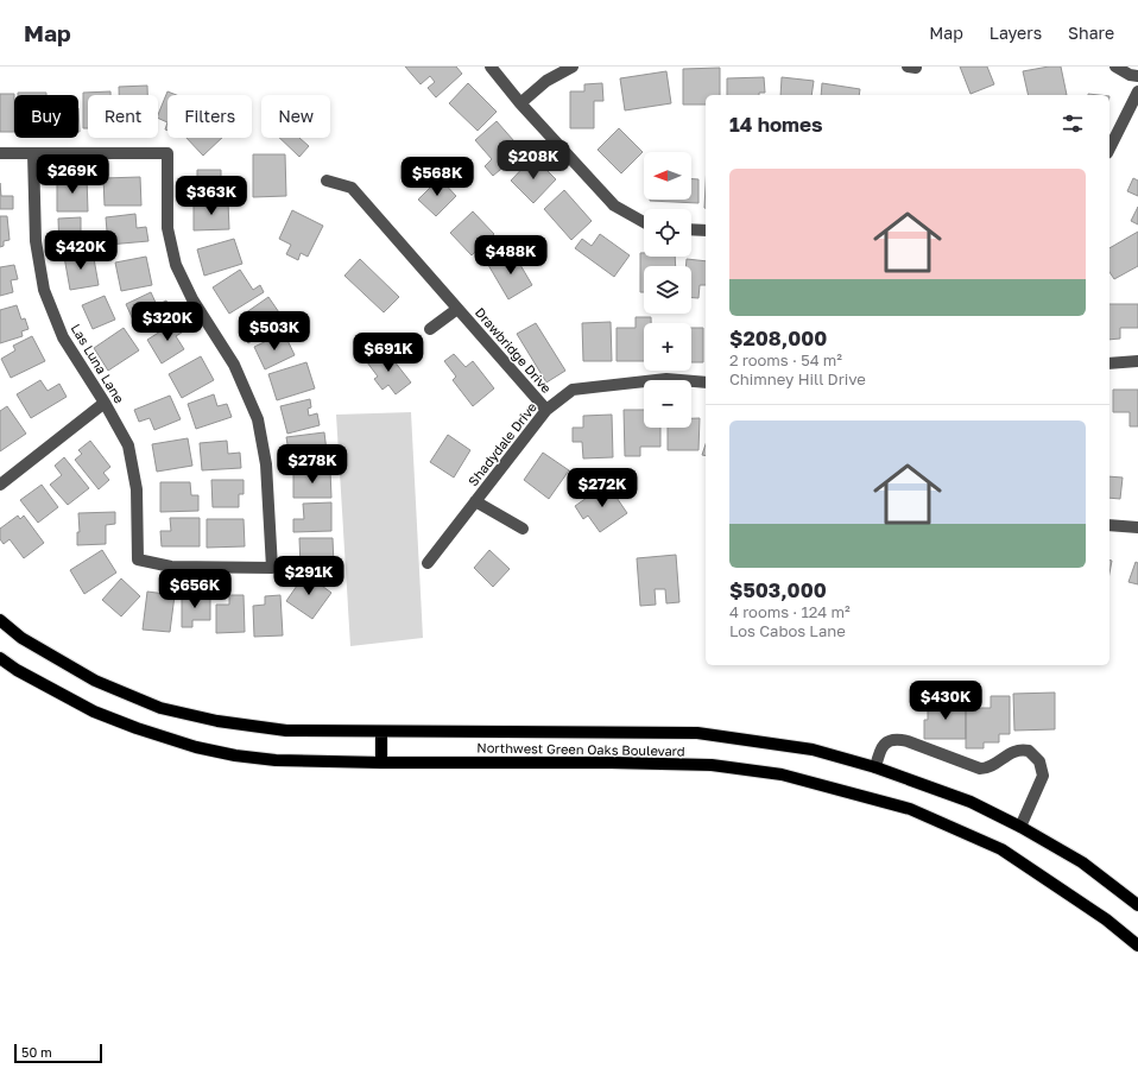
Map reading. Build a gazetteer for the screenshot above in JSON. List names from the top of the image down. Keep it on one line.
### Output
{"streets":{"main road":["Northwest Green Oaks Boulevard"],"street":["Drawbridge Drive","Las Luna Lane","Shadydale Drive"]},"crossings":[["Drawbridge Drive","Shadydale Drive"]],"scale_bar":"50 m","north":"left","page":{"header":"Map","nav":["Map","Layers","Share"],"chip":["Buy","Rent","Filters","New"],"heading":"14 homes","price":["$208K","$269K","$568K","$363K","$420K","$488K","$320K","$503K","$691K","$278K","$272K","$291K","$656K","$430K"],"map_buttons":["+","−"],"list":[{"name":"$208,000","note":"2 rooms · 54 m² · Chimney Hill Drive"},{"name":"$503,000","note":"4 rooms · 124 m² · Los Cabos Lane"}],"scale":"50 m"}}
